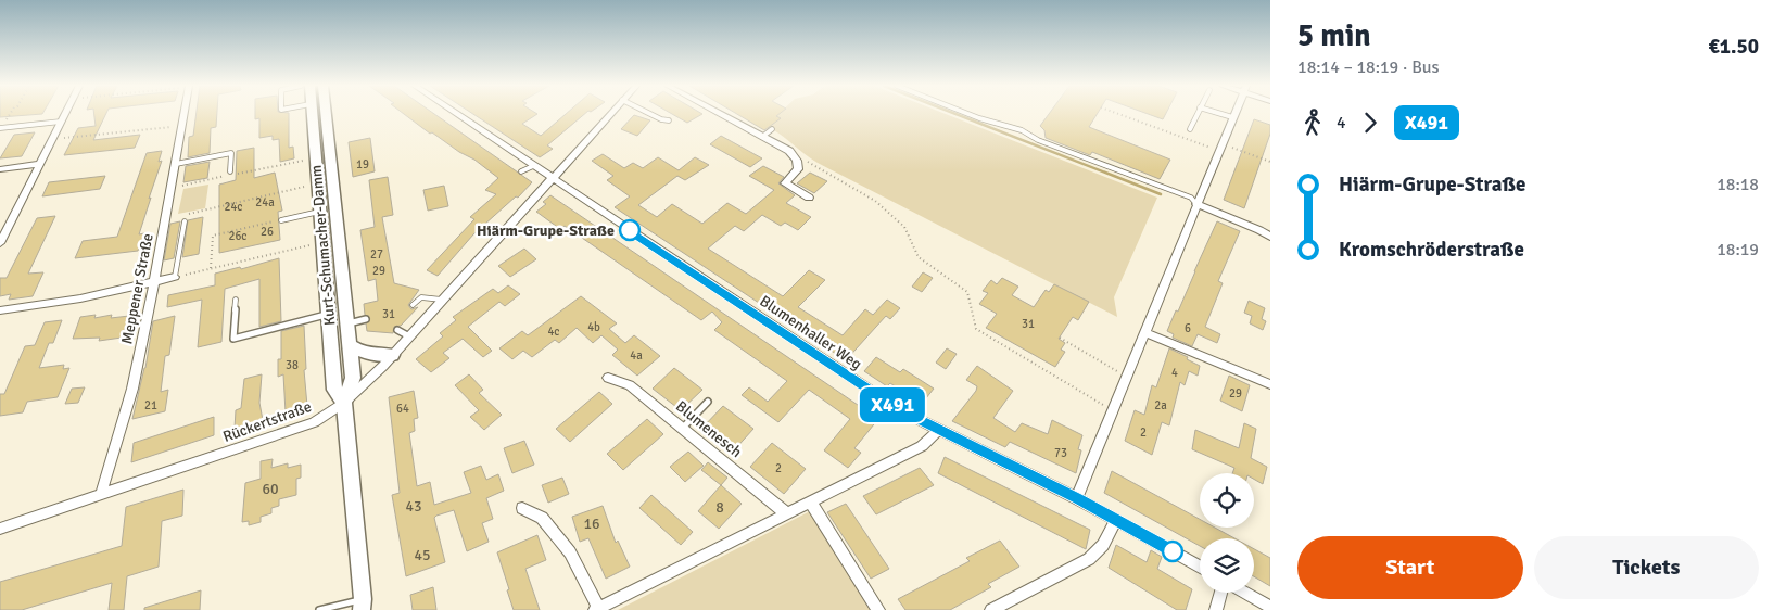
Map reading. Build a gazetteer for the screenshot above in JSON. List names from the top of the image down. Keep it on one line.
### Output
{"streets":{"main road":["Kurt-Schumacher-Damm"],"street":["Meppener Straße","Blumenhaller Weg","Rückertstraße","Blumenesch"]},"crossings":[["Kurt-Schumacher-Damm","Rückertstraße"],["Meppener Straße","Rückertstraße"],["Blumenhaller Weg","Rückertstraße"]],"places":["Hiärm-Grupe-Straße"],"lines":["bus line X491"],"house_numbers":["19","24a","24c","26","26c","27","29","31","31","4b","6","4c","4a","38","4","29","21","2a","64","2","73","2","60","43","8","16","45"],"page":{"on_map":"X491","heading":["5 min","18:14 – 18:19 · Bus","€1.50"],"legs":["4","X491"],"list":[{"name":"Hiärm-Grupe-Straße","value":"18:18"},{"name":"Kromschröderstraße","value":"18:19"}],"buttons":["Start","Tickets"]}}
